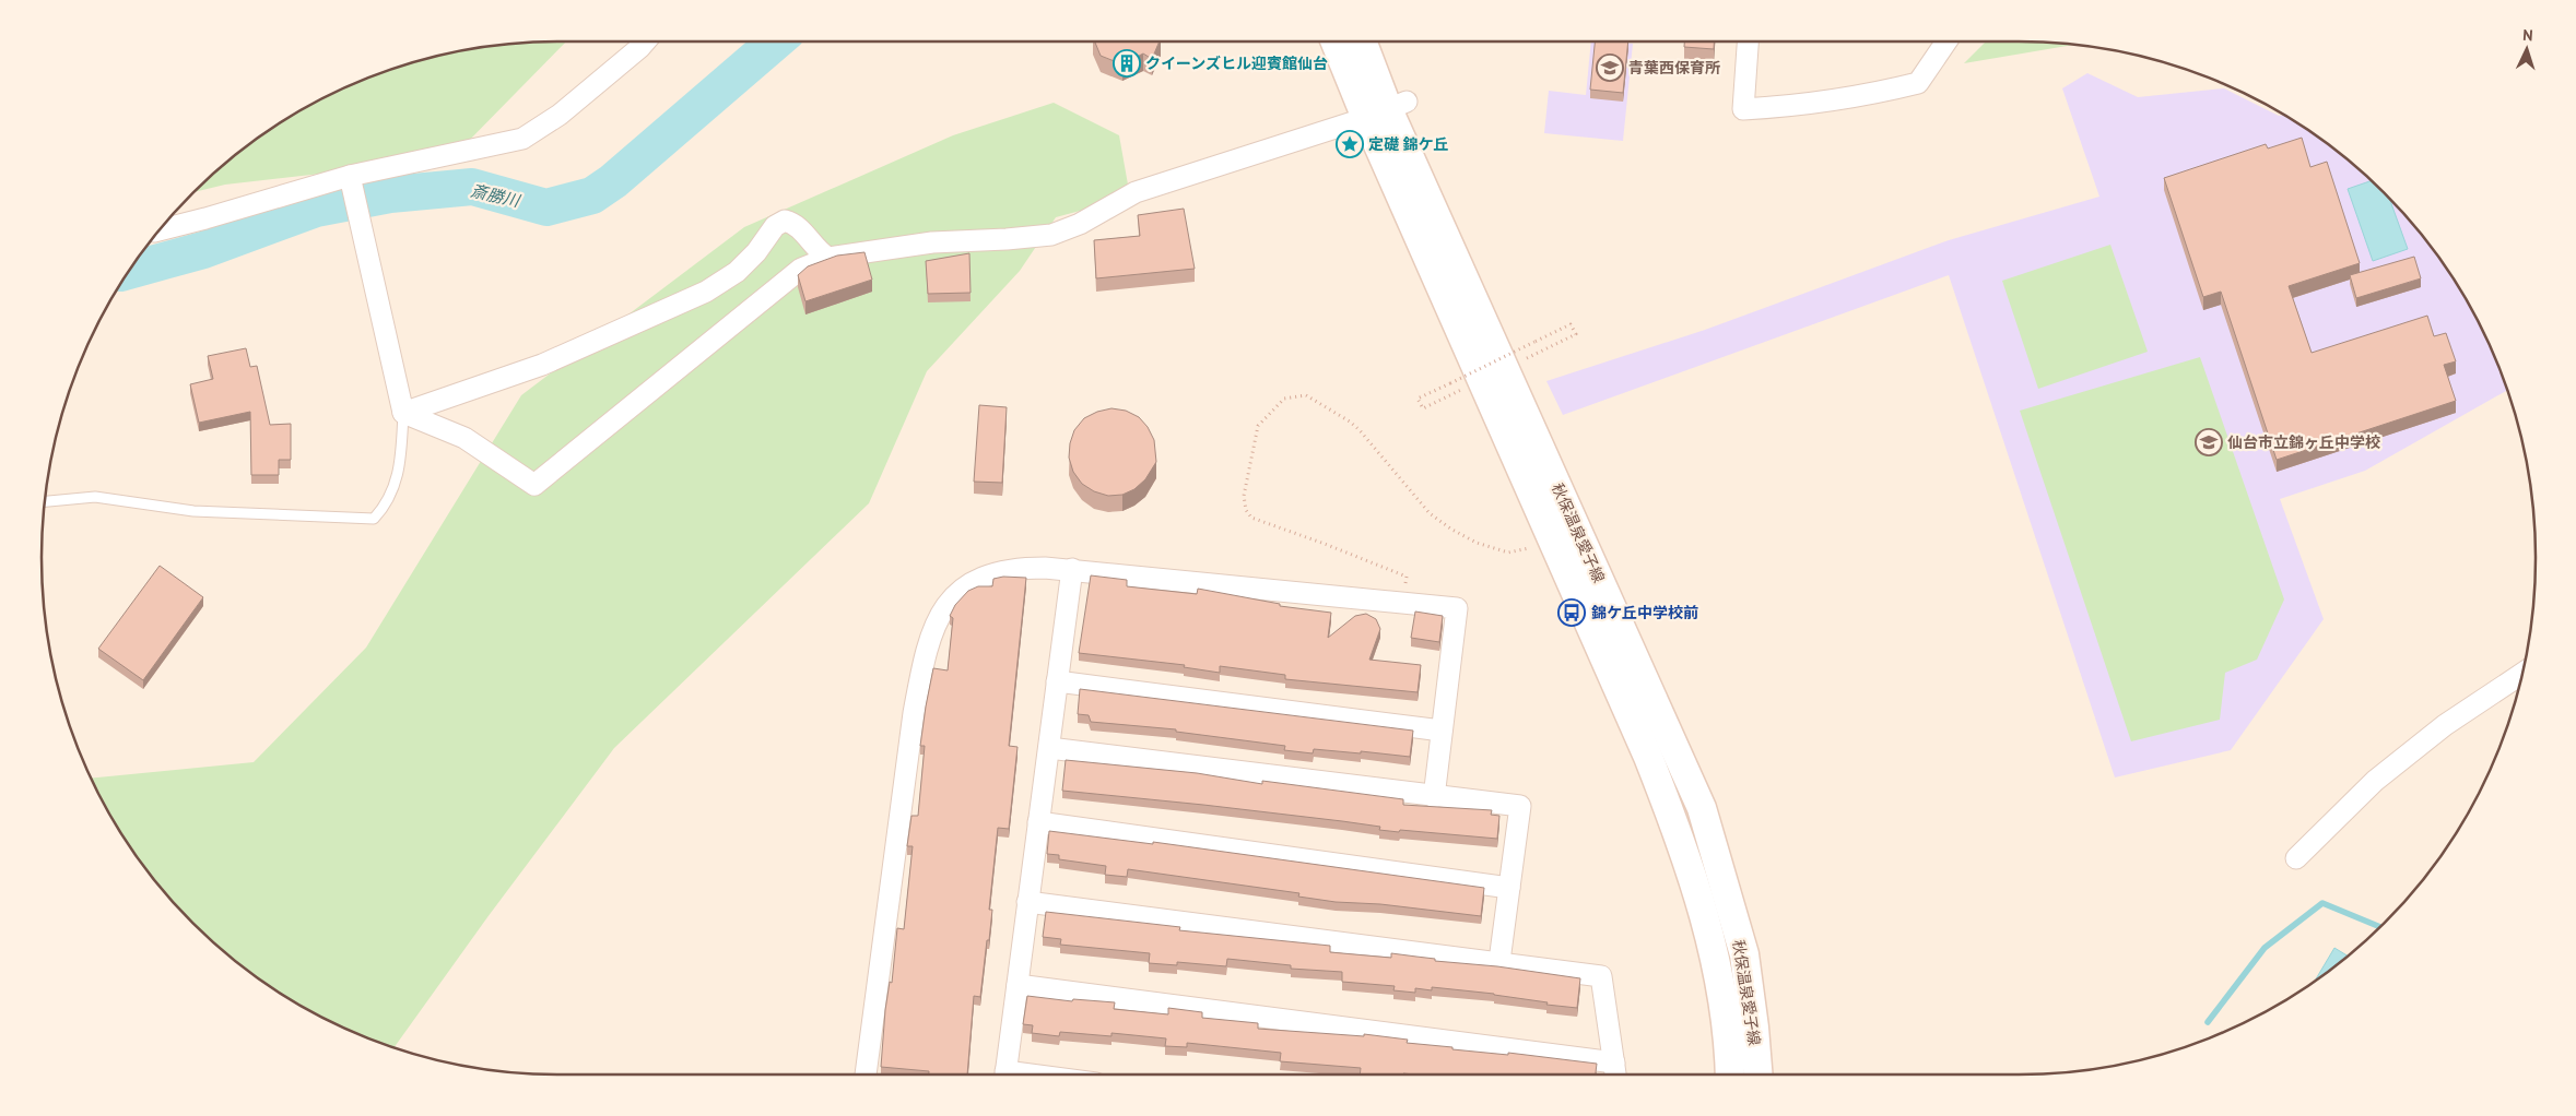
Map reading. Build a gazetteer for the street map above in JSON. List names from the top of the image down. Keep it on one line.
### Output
{"streets":{"main road":["秋保温泉愛子線"]},"water":["斎勝川"],"places":{"building":["クイーンズヒル迎賓館仙台"],"school or university":["青葉西保育所","仙台市立錦ヶ丘中学校"],"place":["定礎 錦ケ丘"],"bus stop":["錦ケ丘中学校前"]},"north":"top"}
